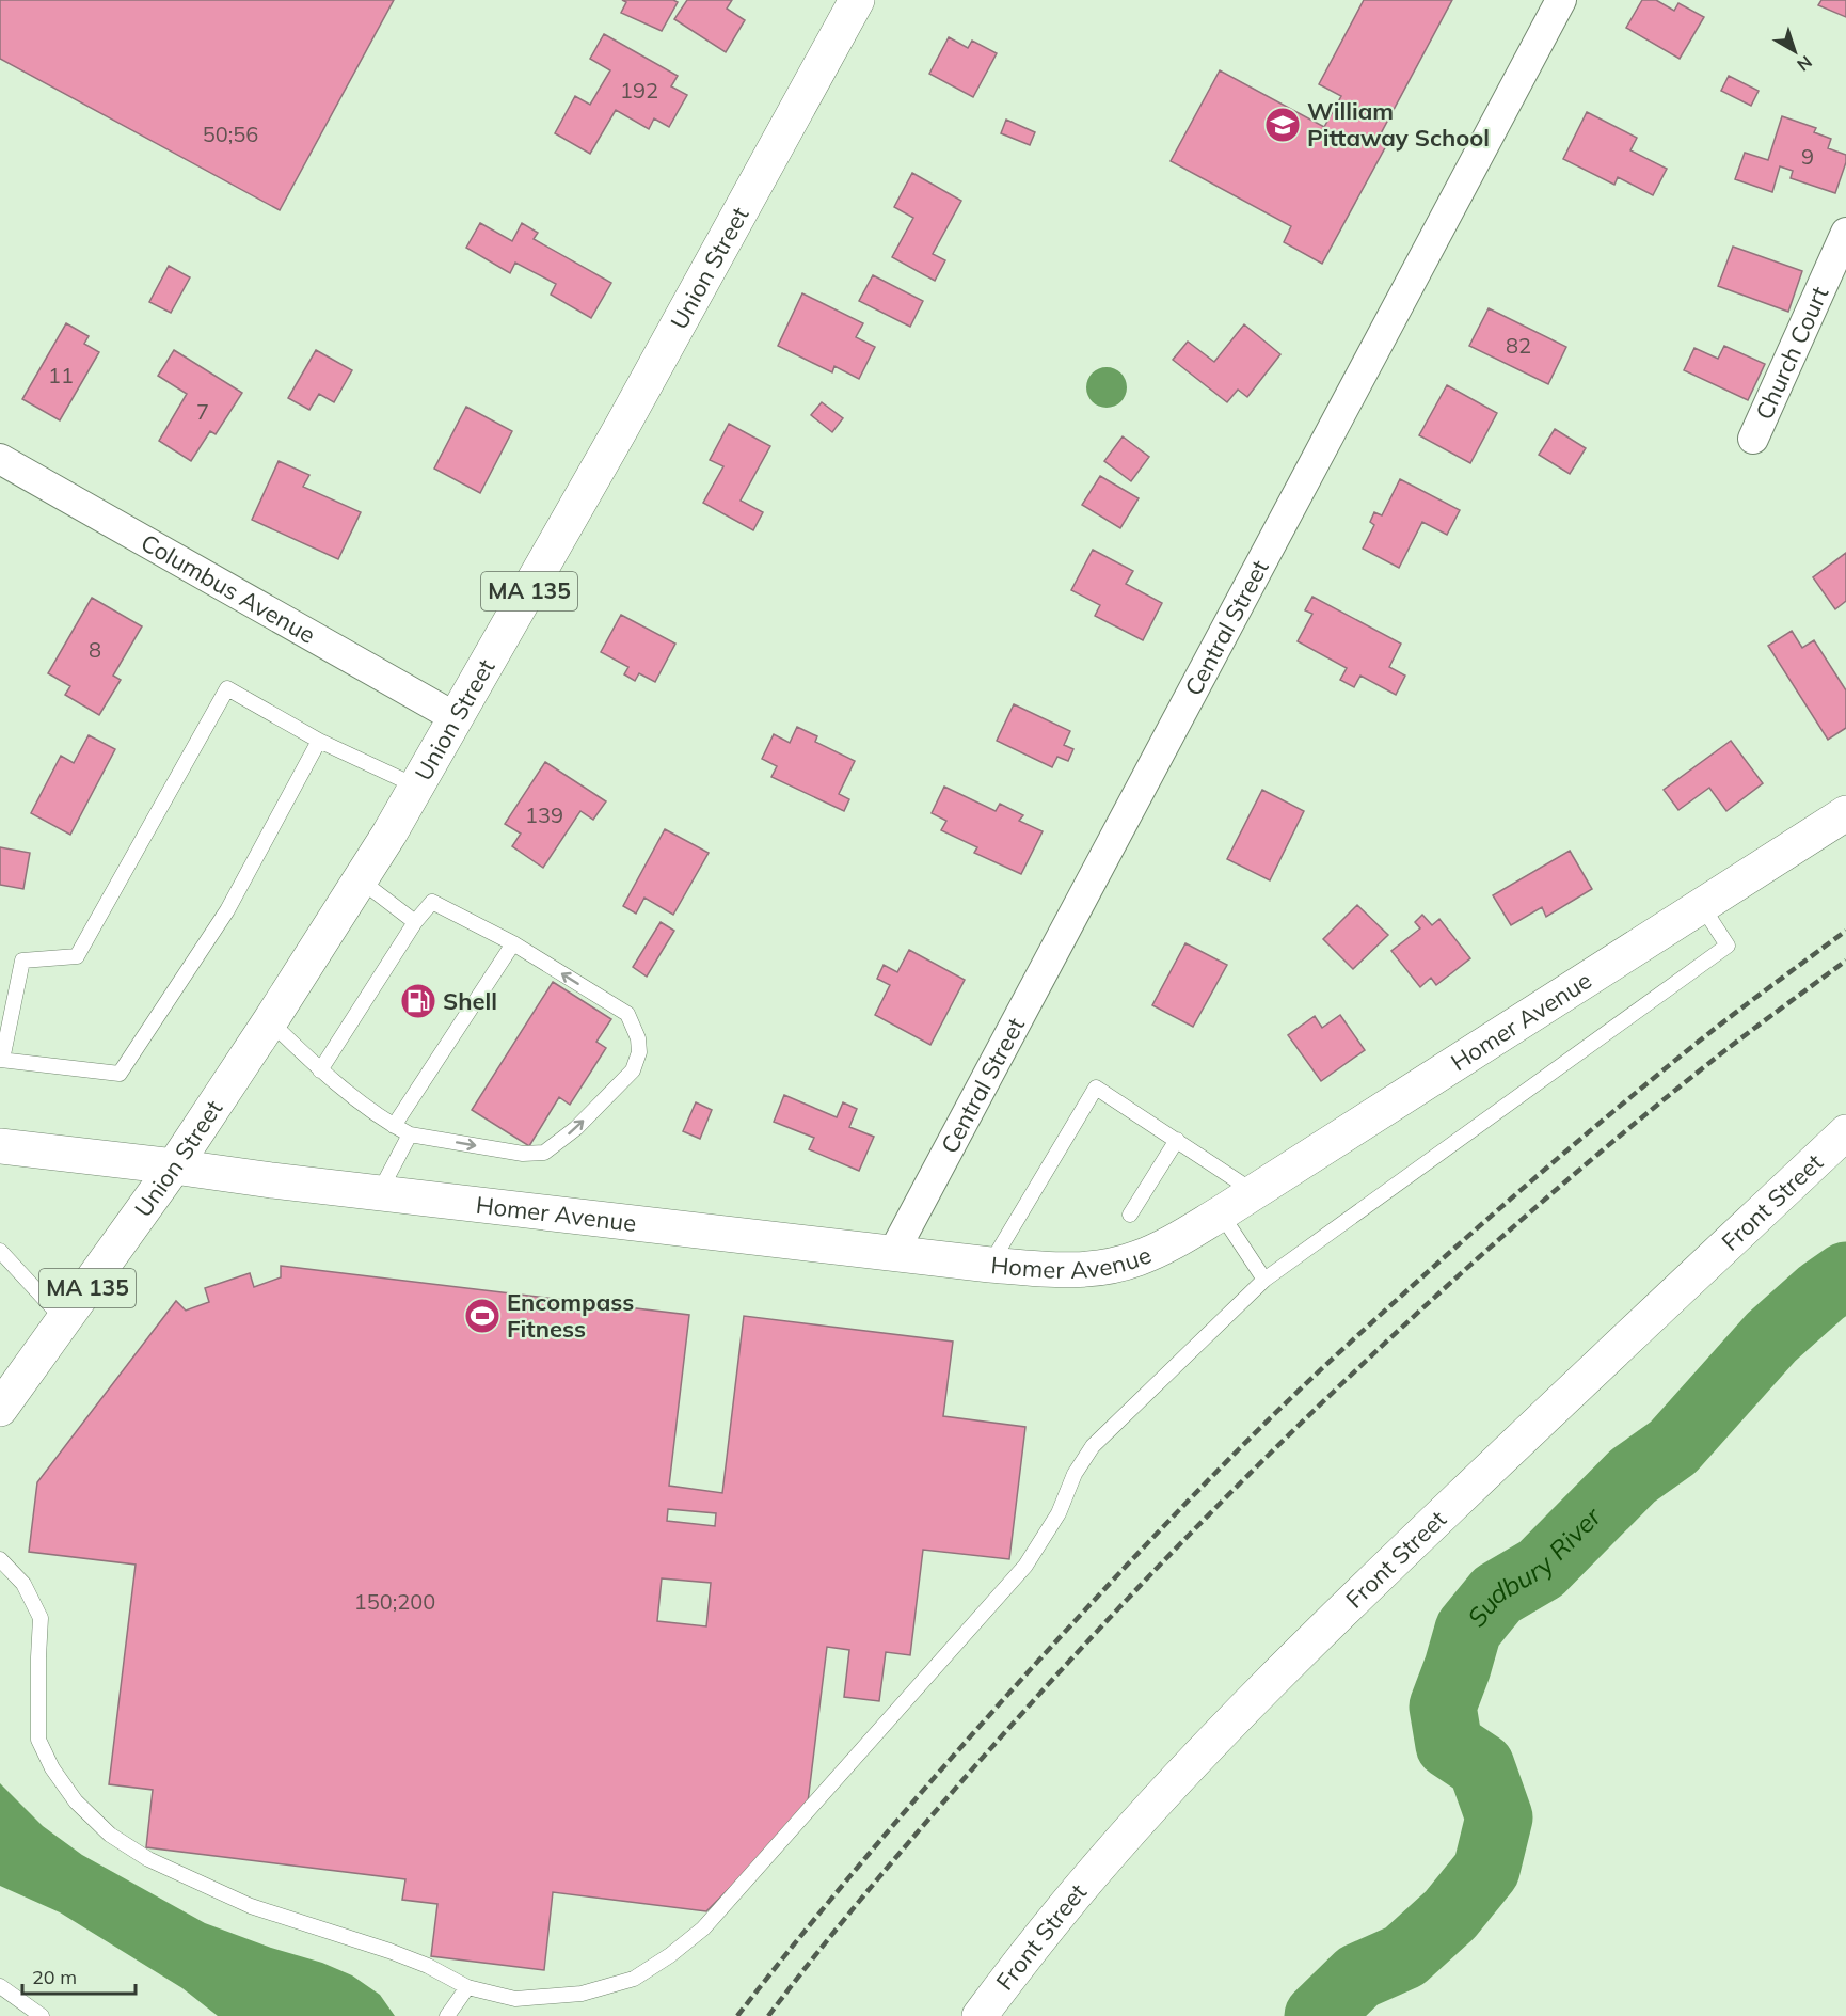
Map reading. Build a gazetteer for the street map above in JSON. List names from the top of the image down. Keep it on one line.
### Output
{"streets":{"street":["Union Street","Church Court","Columbus Avenue","MA 135","Central Street","Homer Avenue","Front Street"]},"crossings":[["Union Street","Columbus Avenue"],["Union Street","Homer Avenue"],["Central Street","Homer Avenue"]],"water":["Sudbury River"],"places":{"school or university":["William Pittaway School"],"fuel station":["Shell"],"sports":["Encompass Fitness"]},"house_numbers":["192","50;56","9","82","11","7","8","139","150;200"],"scale_bar":"20 m","north":"bottom right"}
